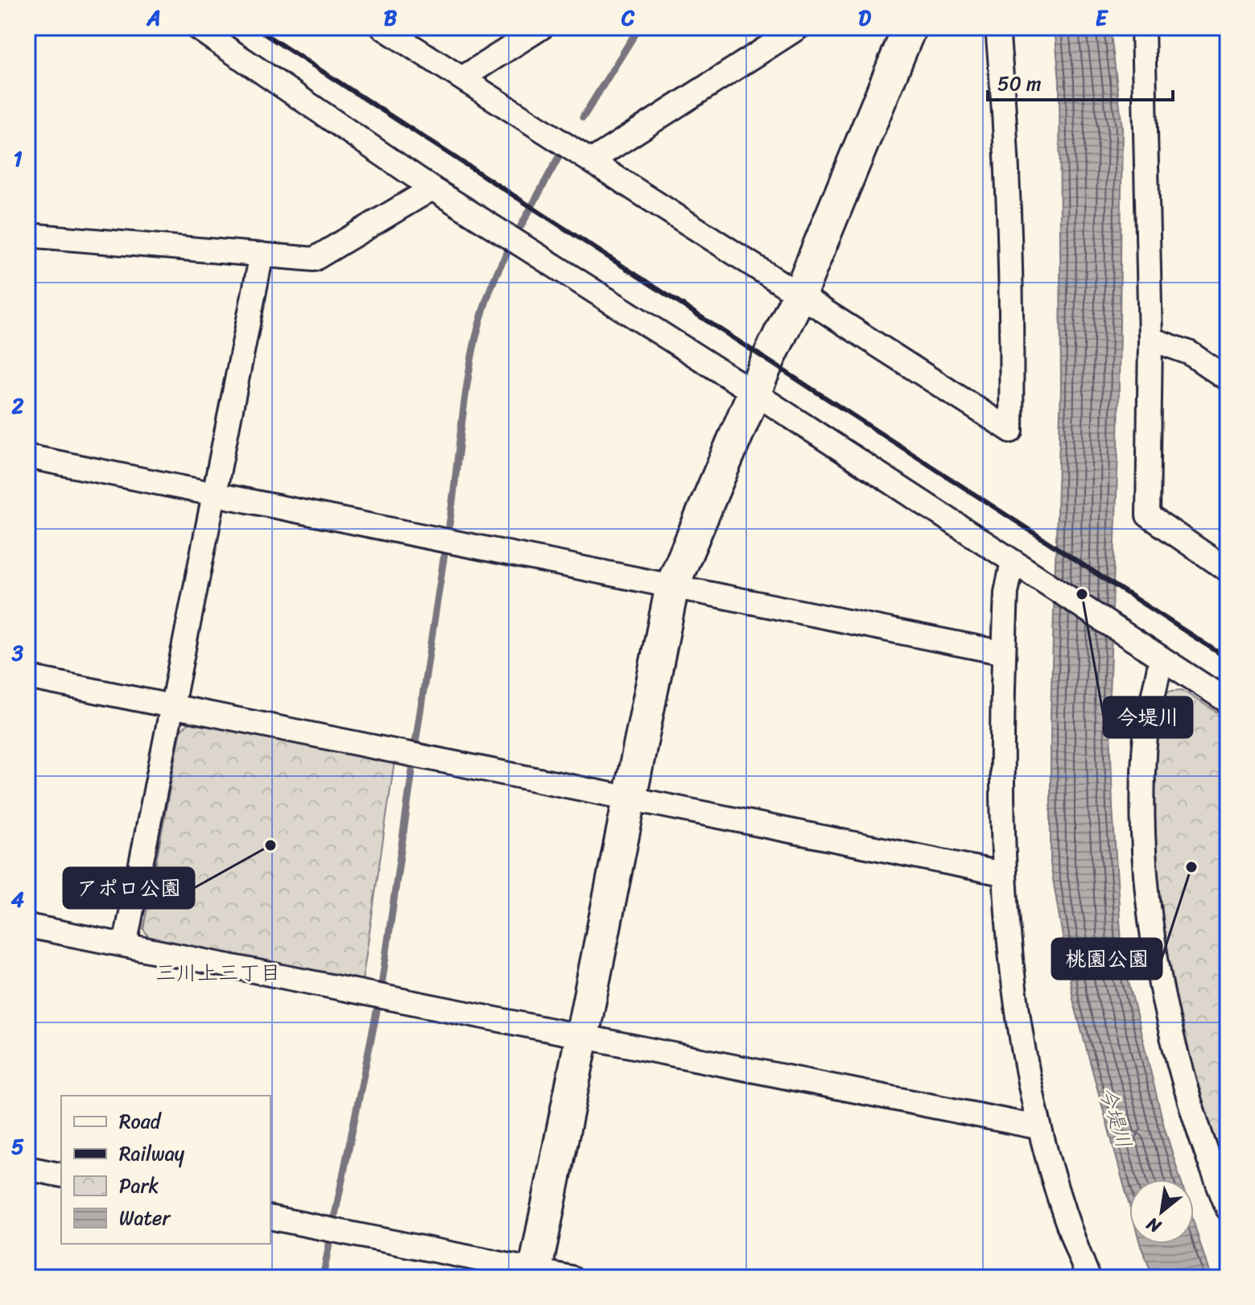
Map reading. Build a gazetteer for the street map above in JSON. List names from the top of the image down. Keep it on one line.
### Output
{"districts":["三川上三丁目"],"water":["今堤川"],"places":["今堤川","アポロ公園","桃園公園"],"legend":["Road","Railway","Park","Water"],"scale_bar":"50 m","north":"bottom left","grid":{"columns":["A","B","C","D","E"],"rows":["1","2","3","4","5"]}}
